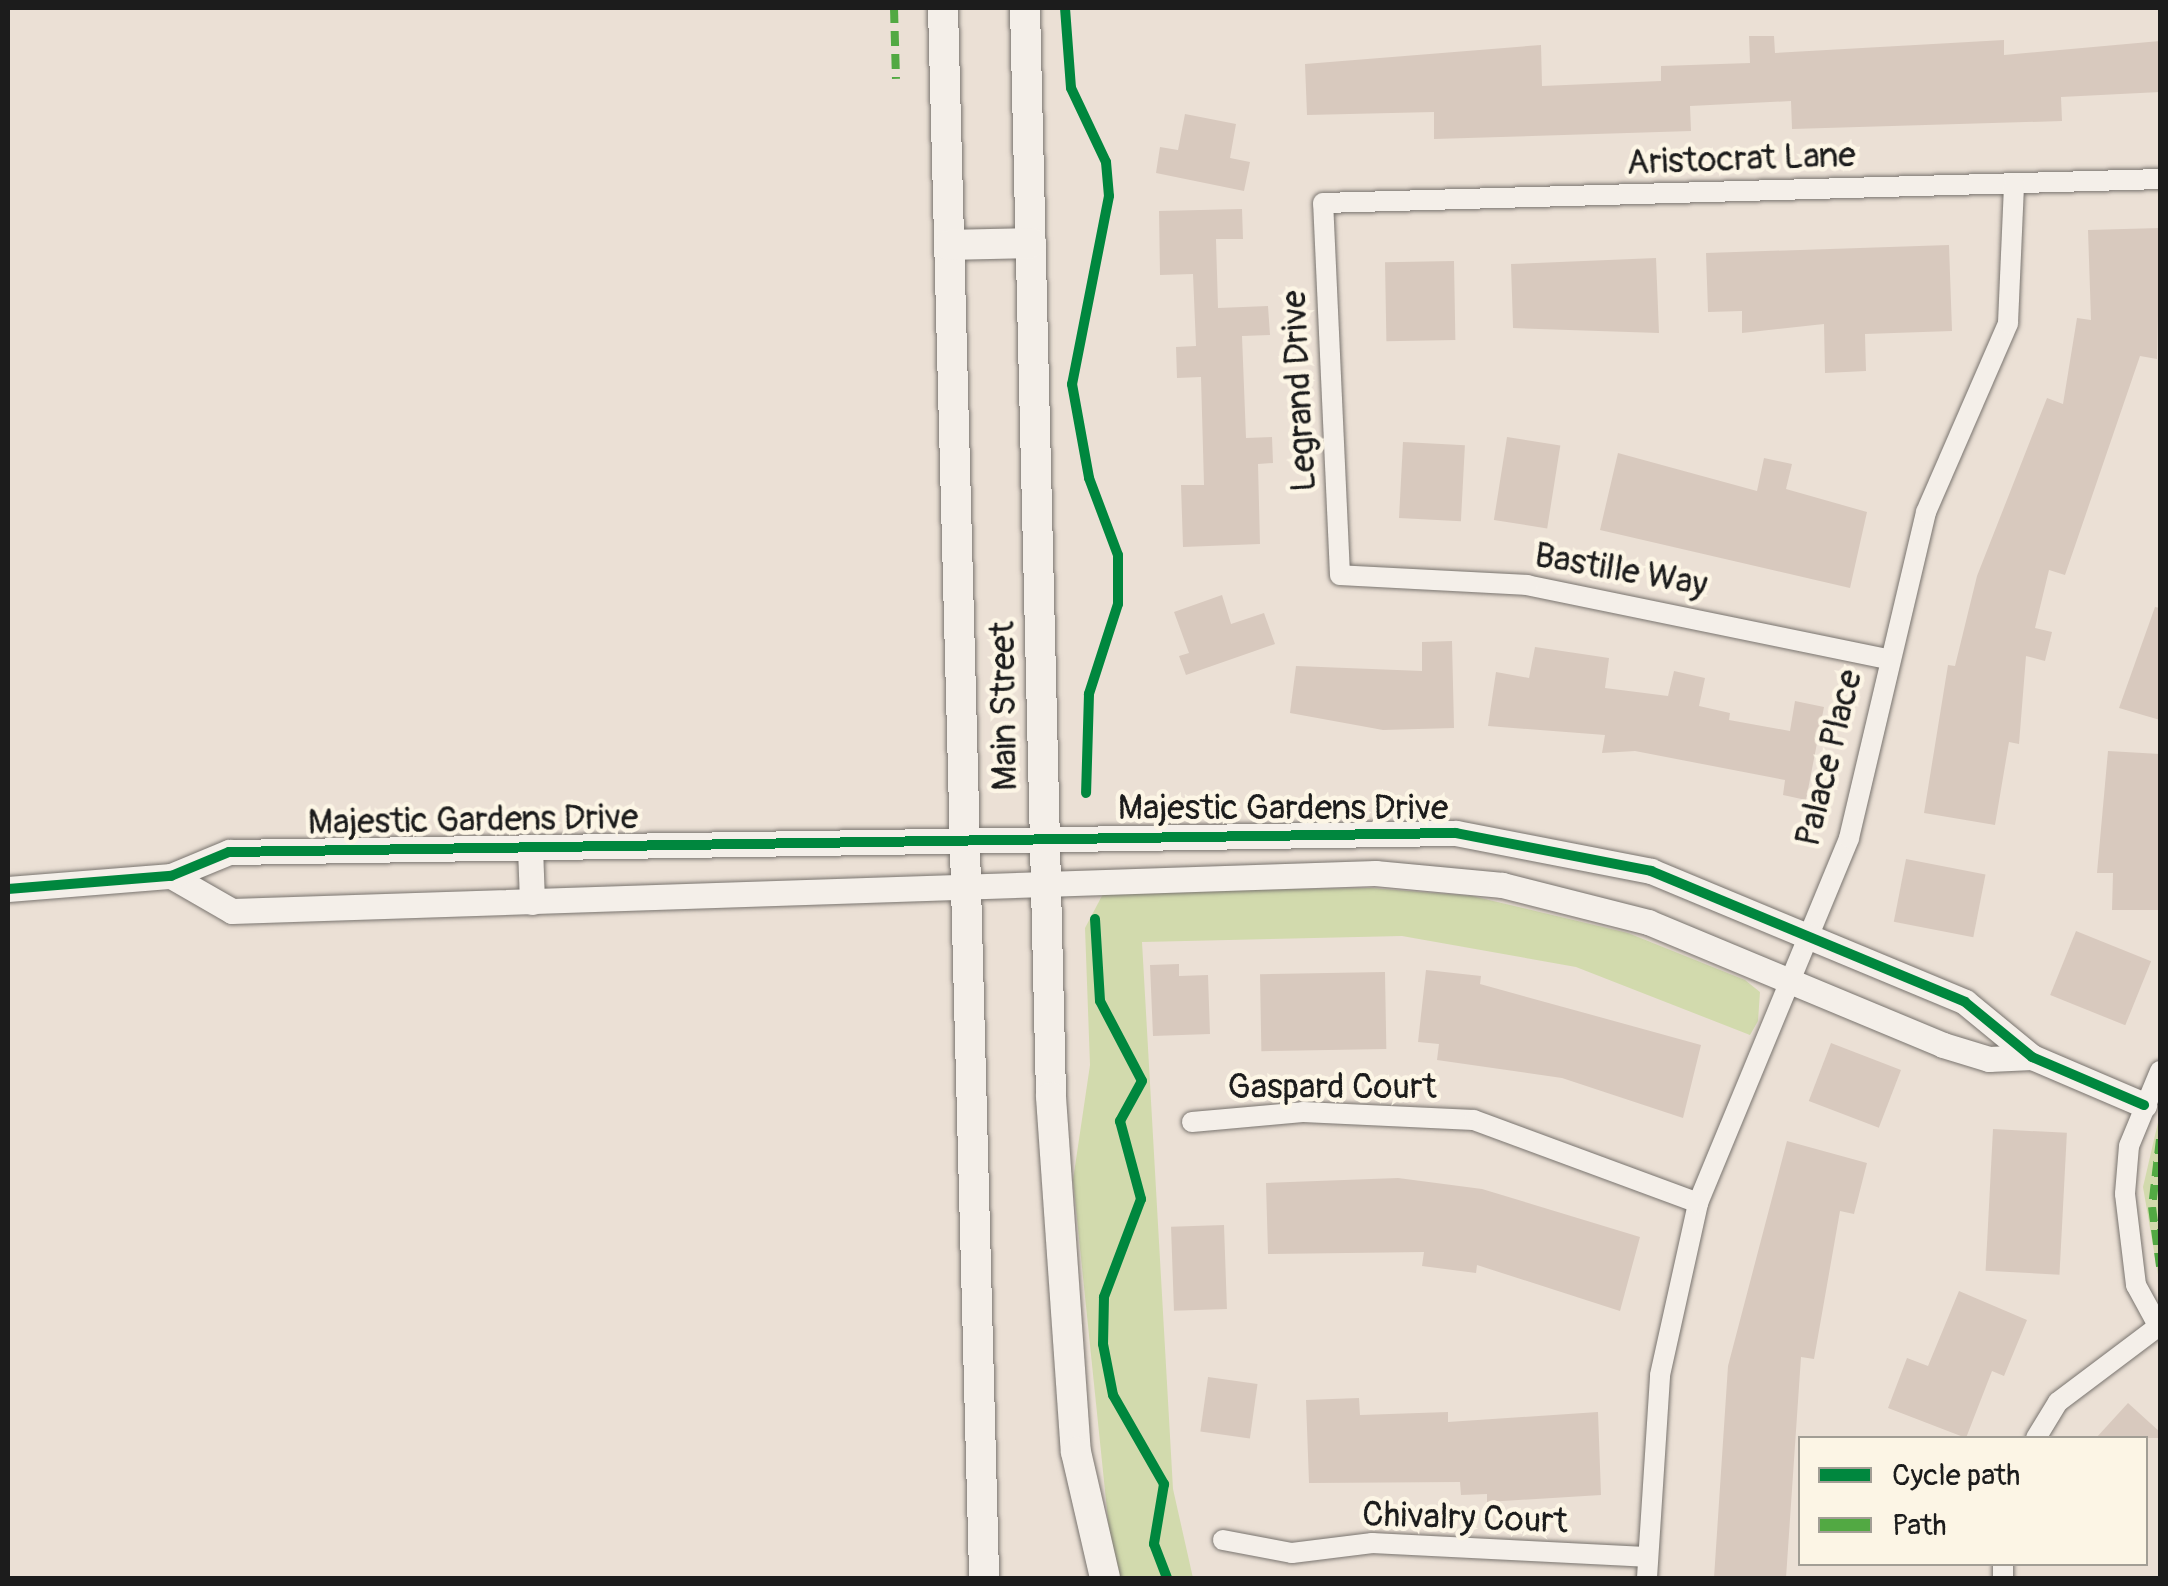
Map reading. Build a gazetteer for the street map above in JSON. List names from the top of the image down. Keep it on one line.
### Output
{"streets":{"main road":["Main Street"],"street":["Aristocrat Lane","Legrand Drive","Bastille Way","Palace Place","Majestic Gardens Drive","Gaspard Court","Chivalry Court"]},"crossings":[["Aristocrat Lane","Legrand Drive"],["Aristocrat Lane","Palace Place"],["Legrand Drive","Bastille Way"],["Bastille Way","Palace Place"],["Main Street","Majestic Gardens Drive"],["Palace Place","Majestic Gardens Drive"],["Palace Place","Gaspard Court"],["Palace Place","Chivalry Court"]],"legend":["Cycle path","Path"]}
